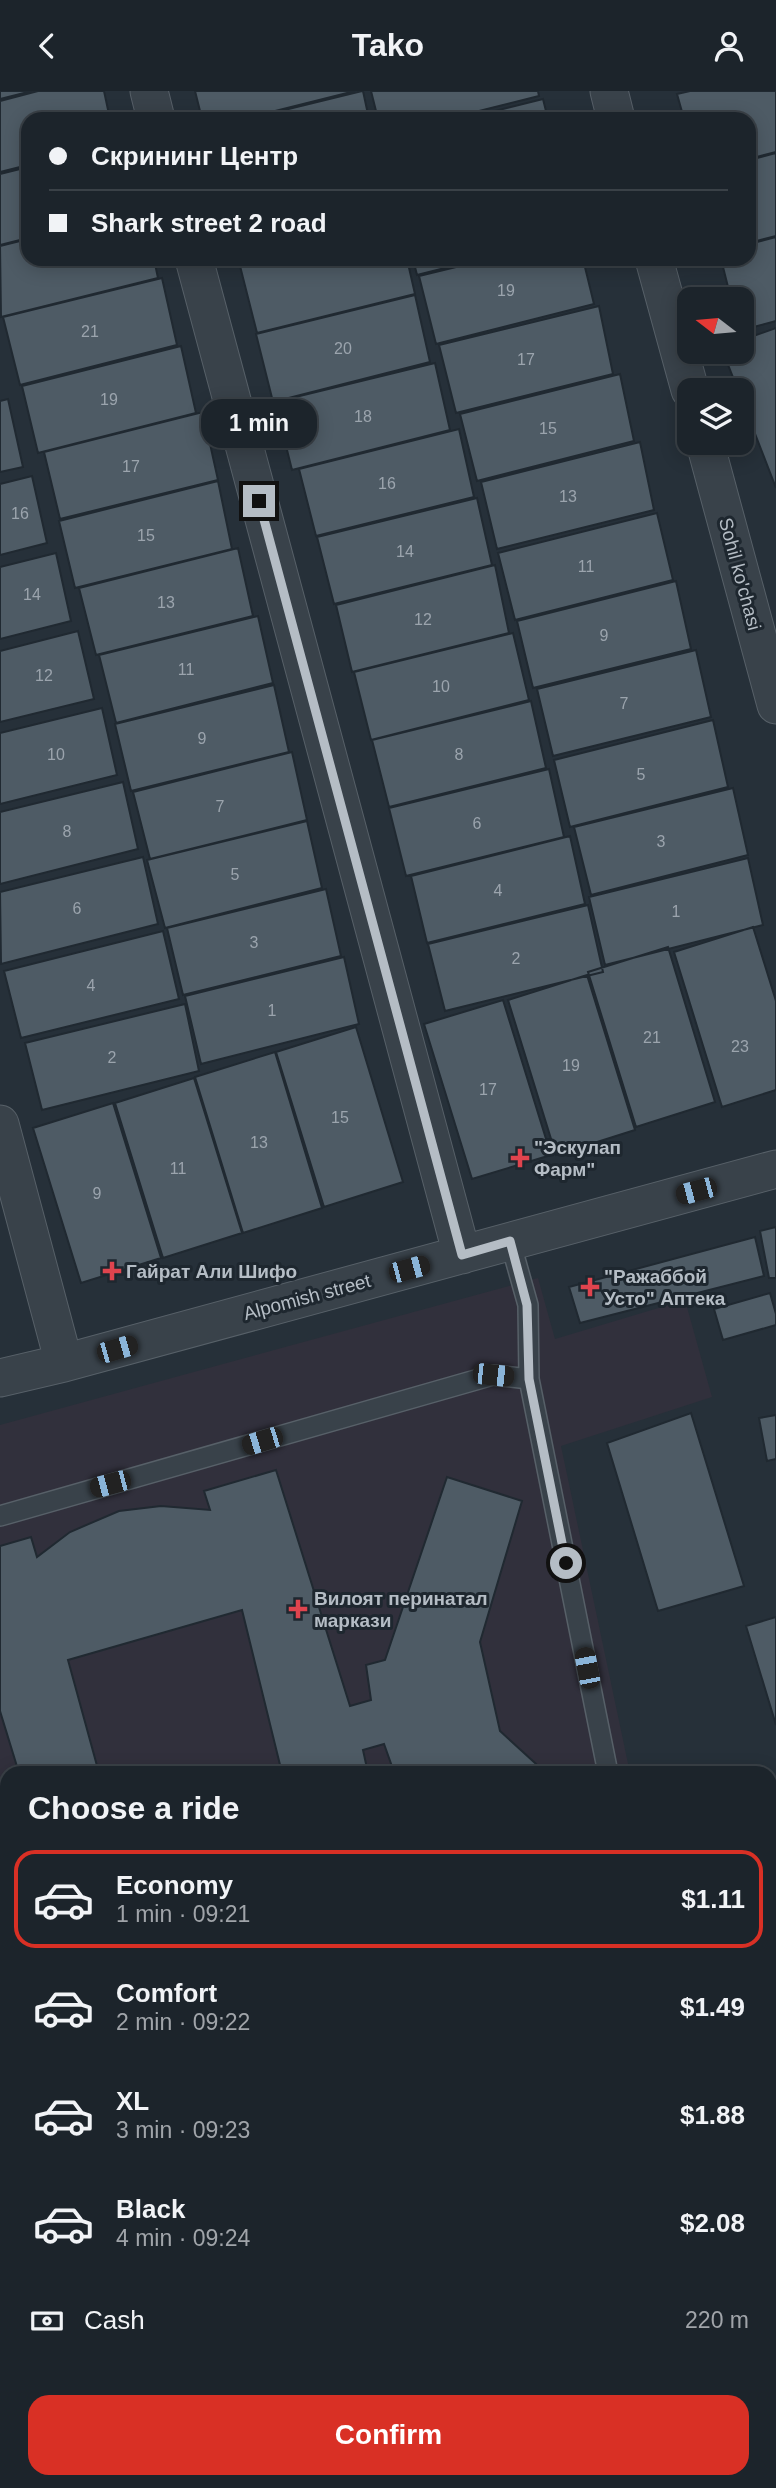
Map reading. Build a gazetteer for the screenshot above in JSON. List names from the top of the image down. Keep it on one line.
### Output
{"streets":{"street":["Sohil ko'chasi","Alpomish street"]},"places":{"health":["\"Эскулап Фарм\"","Гайрат Али Шифо","\"Ражаббой Усто\" Аптека","Вилоят перинатал маркази"]},"house_numbers":["19","21","20","17","19","18","15","17","16","13","16","15","14","11","14","13","12","9","11","12","10","7","9","10","8","5","7","6","8","3","5","4","6","1","3","2","4","1","21","23","2","19","17","15","13","11","9"],"north":"left","page":{"header":"Tako","banner":["Скрининг Центр","Shark street 2 road"],"bubble":"1 min","heading":"Choose a ride","list":[{"name":"Economy","note":"1 min · 09:21","value":"$1.11"},{"name":"Comfort","note":"2 min · 09:22","value":"$1.49"},{"name":"XL","note":"3 min · 09:23","value":"$1.88"},{"name":"Black","note":"4 min · 09:24","value":"$2.08"}],"pay":["Cash","220 m"],"buttons":"Confirm"}}
